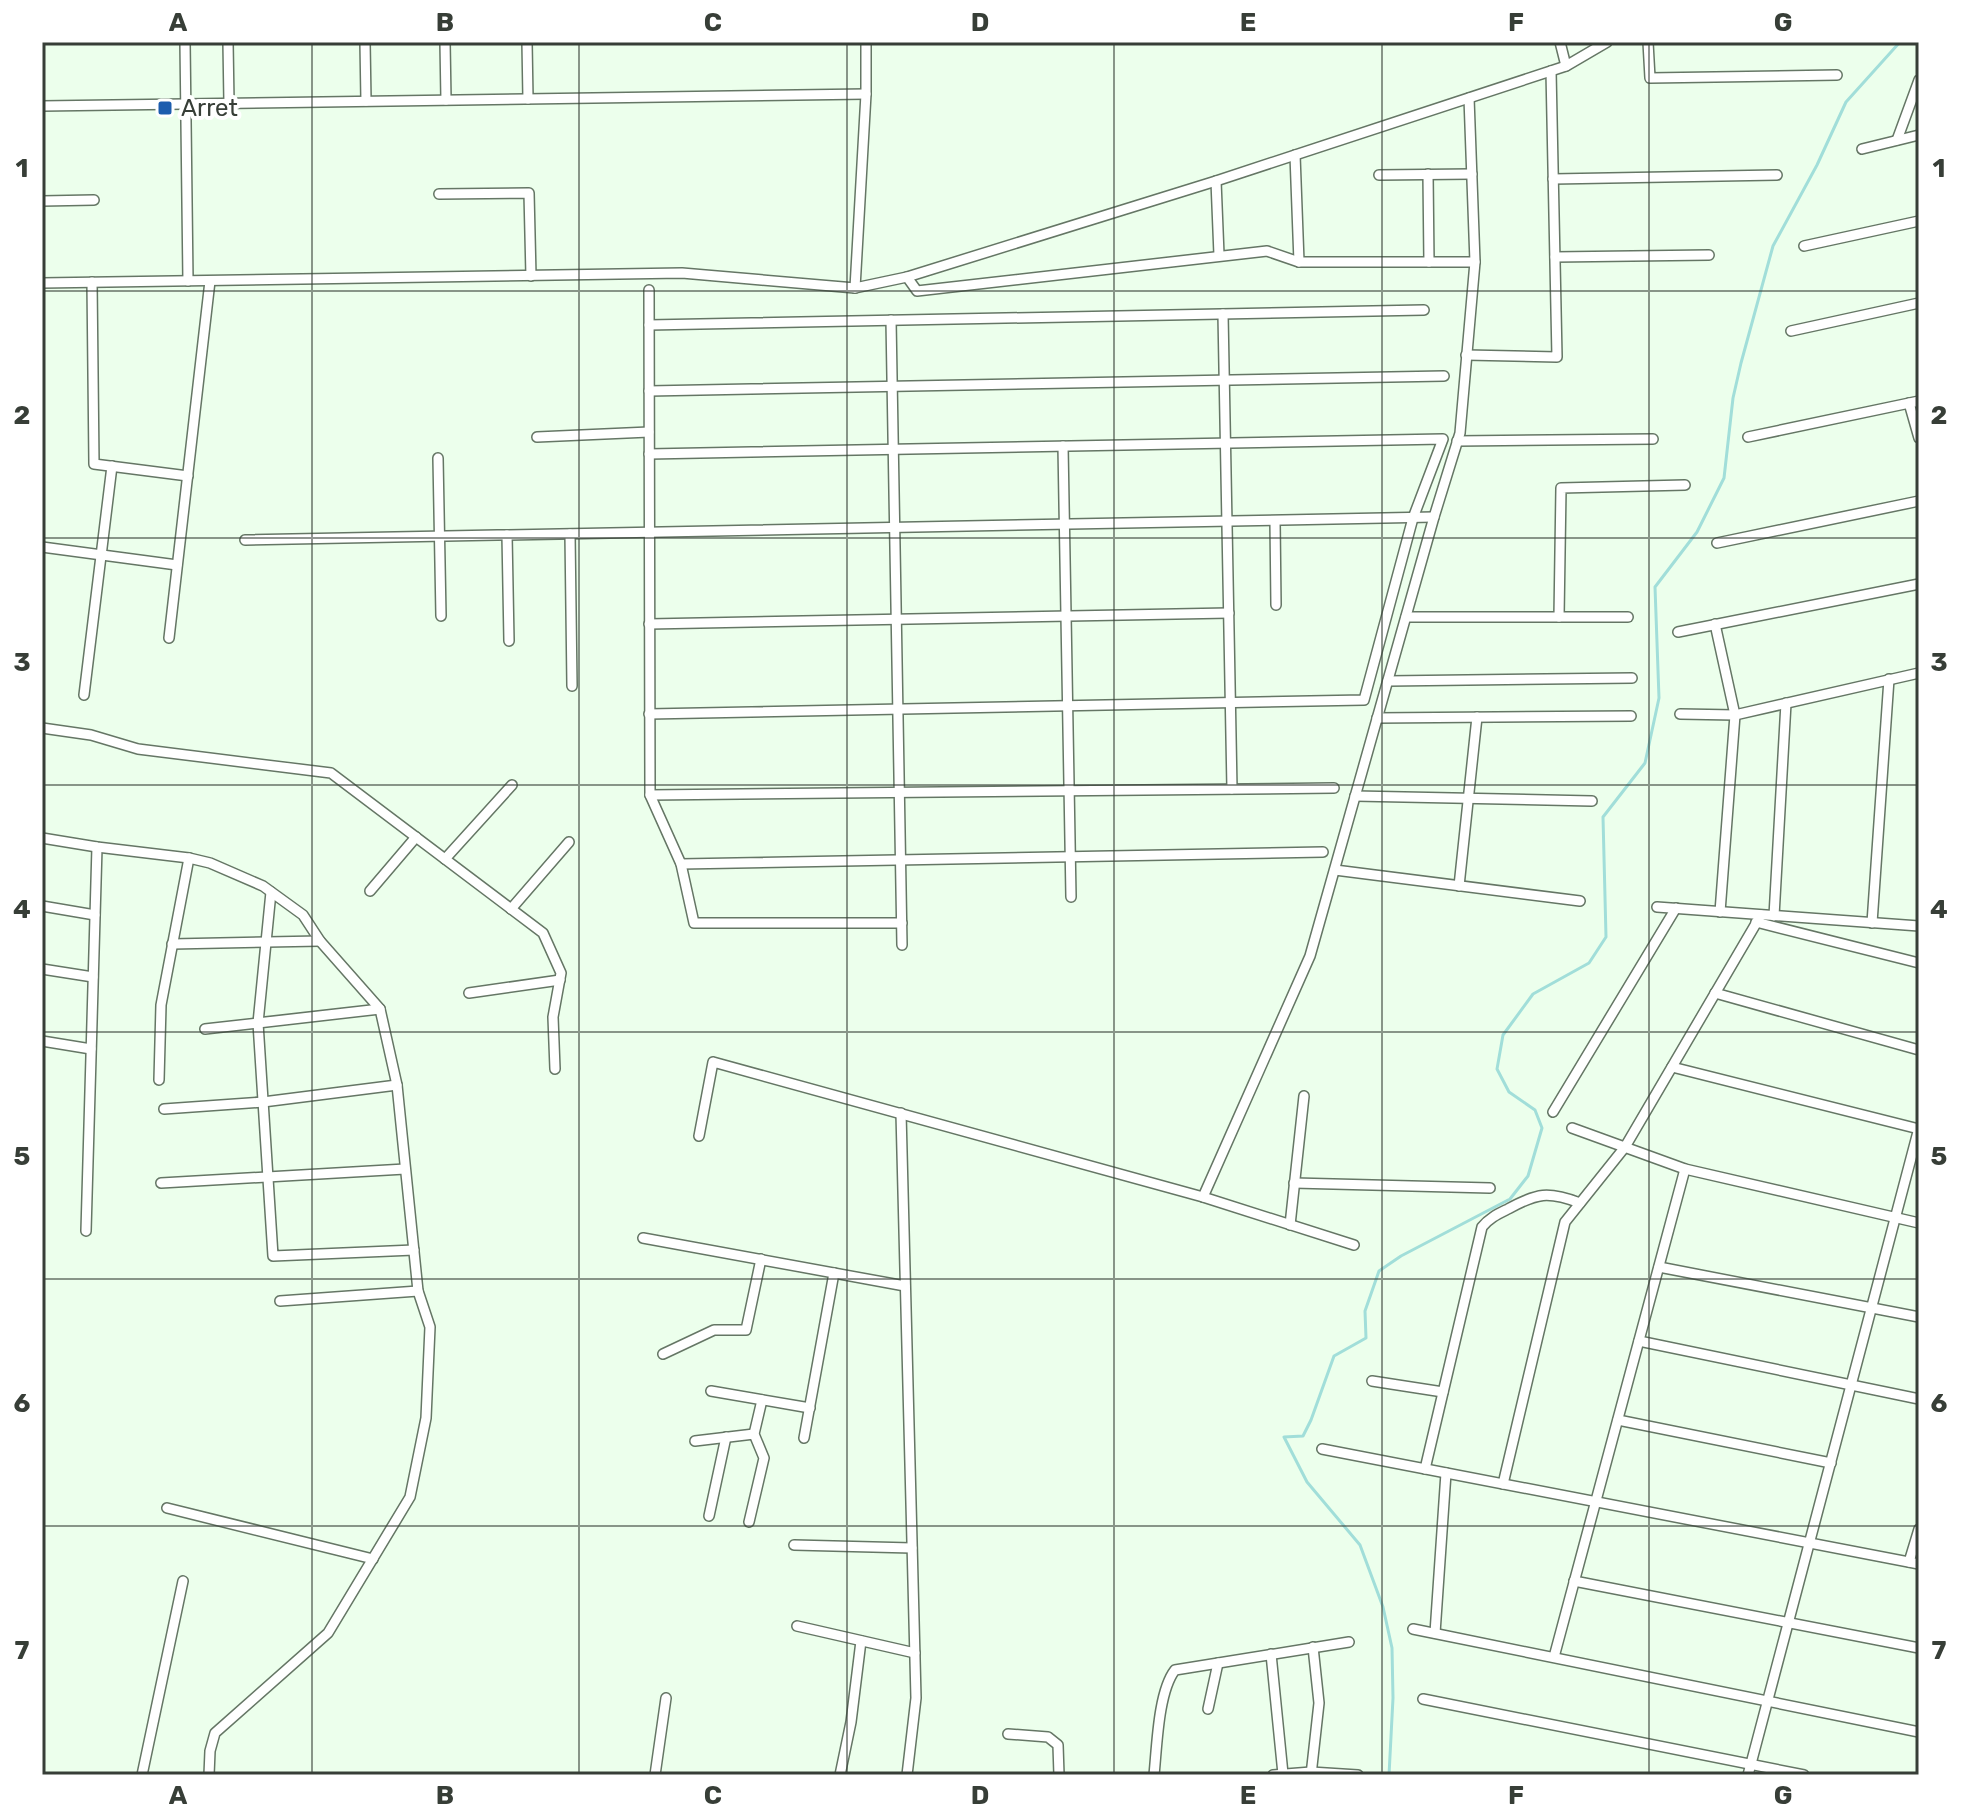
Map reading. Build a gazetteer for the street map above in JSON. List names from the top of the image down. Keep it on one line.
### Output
{"places":{"transit":["Arret"]},"grid":{"columns":["A","B","C","D","E","F","G"],"rows":["1","2","3","4","5","6","7"]}}
